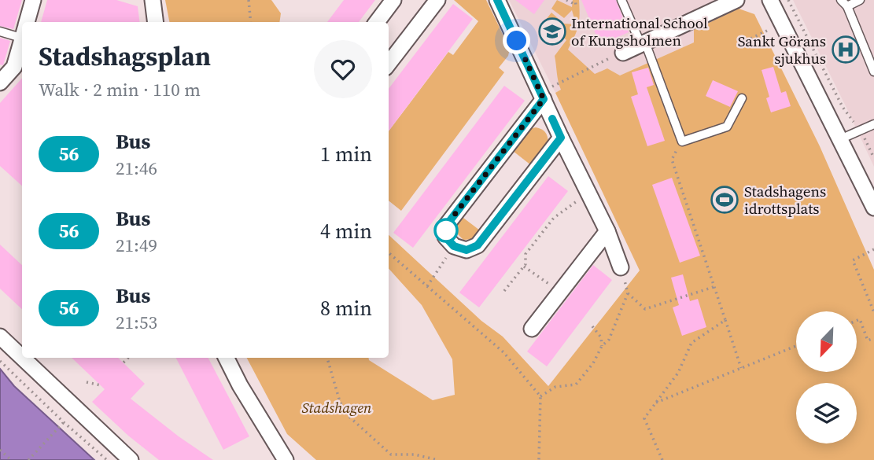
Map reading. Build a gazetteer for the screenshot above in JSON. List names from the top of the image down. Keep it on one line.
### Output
{"parks":["Stadshagen"],"places":{"school or university":["International School of Kungsholmen"],"hospital":["Sankt Görans sjukhus"],"sports":["Stadshagens idrottsplats"]},"lines":["bus line 56"],"north":"bottom left","page":{"heading":["Stadshagsplan","Walk · 2 min · 110 m"],"list":[{"mark":"56","name":"Bus","note":"21:46","value":"1 min"},{"mark":"56","name":"Bus","note":"21:49","value":"4 min"},{"mark":"56","name":"Bus","note":"21:53","value":"8 min"}]}}
